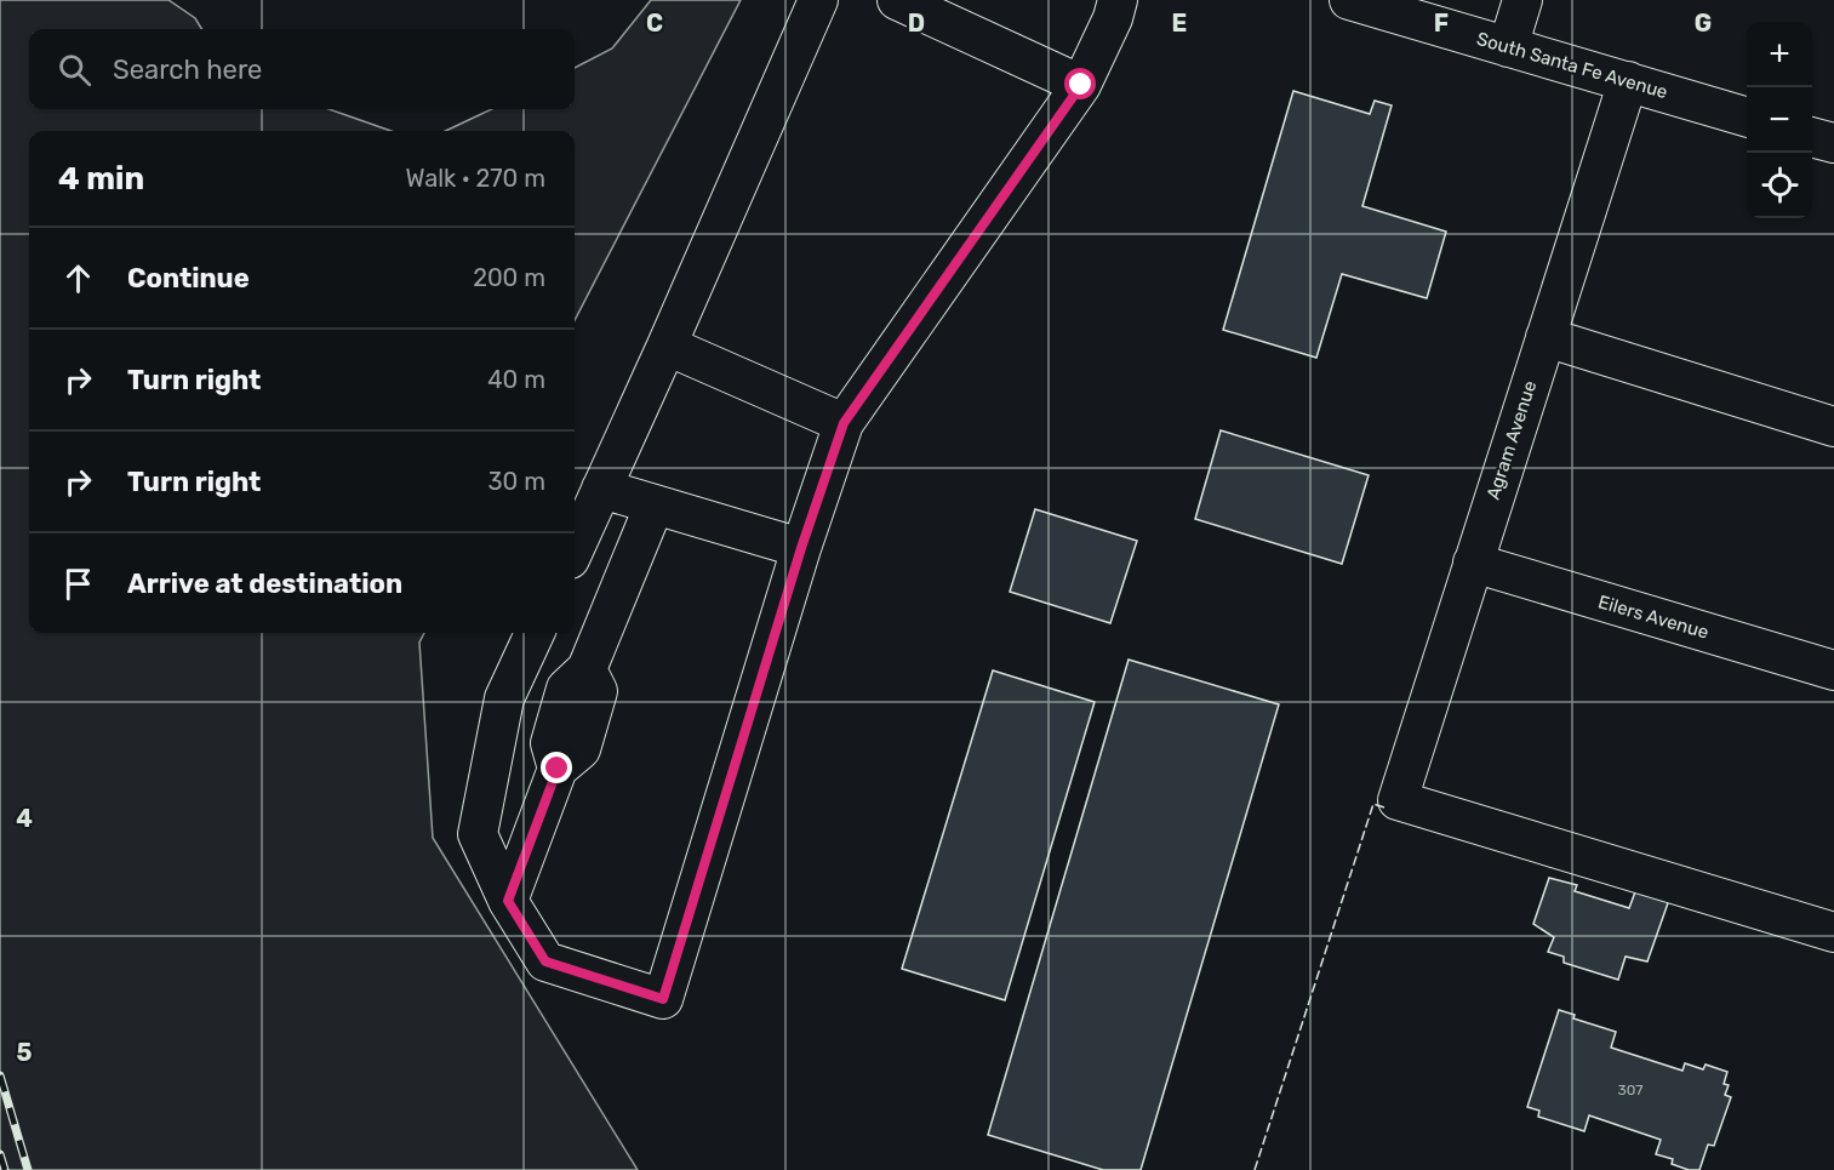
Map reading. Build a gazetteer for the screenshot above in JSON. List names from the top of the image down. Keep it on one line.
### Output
{"streets":{"street":["South Santa Fe Avenue","Agram Avenue","Eilers Avenue"]},"crossings":[["South Santa Fe Avenue","Agram Avenue"],["Agram Avenue","Eilers Avenue"]],"house_numbers":["307"],"page":{"map_buttons":["+","−"],"search":"Search here","heading":["4 min","Walk · 270 m"],"list":[["Continue","200 m"],["Turn right","40 m"],["Turn right","30 m"],"Arrive at destination"]},"grid":{"columns":["C","D","E","F","G"],"rows":["4","5"]}}
